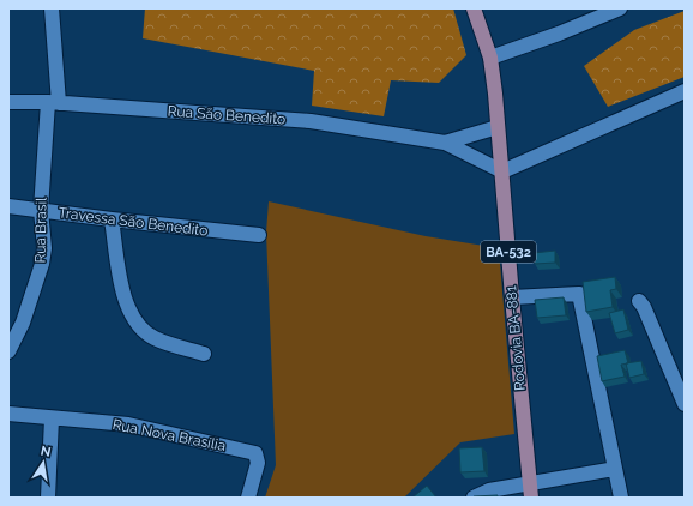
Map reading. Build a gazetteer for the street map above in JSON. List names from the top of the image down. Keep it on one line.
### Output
{"streets":{"main road":["BA-532","Rodovia BA-881"],"street":["Rua São Benedito","Travessa São Benedito","Rua Brasil","Rua Nova Brasília"]},"crossings":[["Rua São Benedito","Rua Brasil"],["Rua São Benedito","Rodovia BA-881"],["Travessa São Benedito","Rua Brasil"]],"north":"top"}
